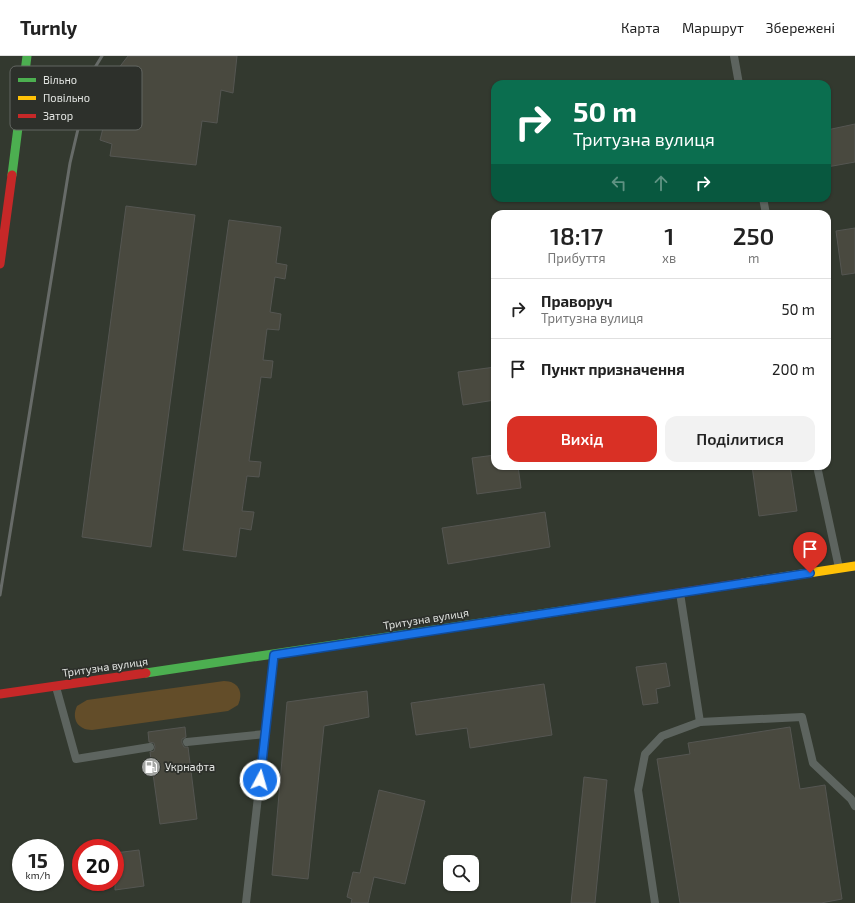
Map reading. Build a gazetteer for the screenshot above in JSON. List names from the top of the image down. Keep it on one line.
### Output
{"streets":{"main road":["Тритузна вулиця"]},"places":{"fuel station":["Укрнафта"]},"legend":["Вільно","Повільно","Затор"],"page":{"header":"Turnly","nav":["Карта","Маршрут","Збережені"],"turn":["50 m","Тритузна вулиця"],"eta":["18:17","Прибуття","1","хв","250","m"],"list":[{"name":"Праворуч","note":"Тритузна вулиця","value":"50 m"},{"name":"Пункт призначення","value":"200 m"}],"buttons":["Вихід","Поділитися"],"speed":"15 km/h","limit":"20"}}
